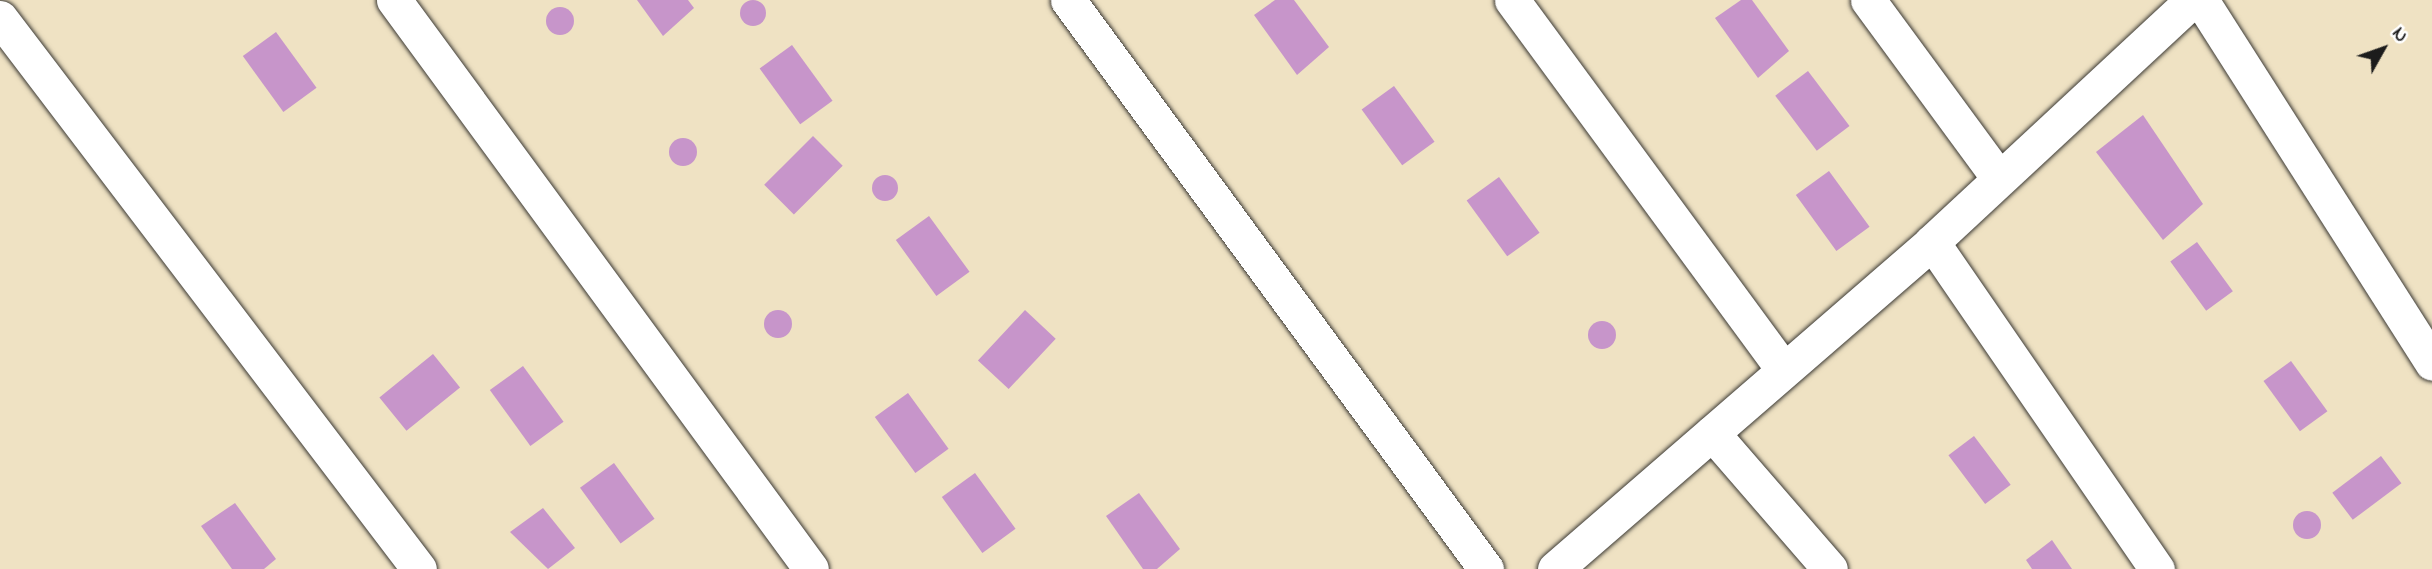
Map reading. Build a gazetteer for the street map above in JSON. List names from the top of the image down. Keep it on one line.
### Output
{"north":"top right"}
